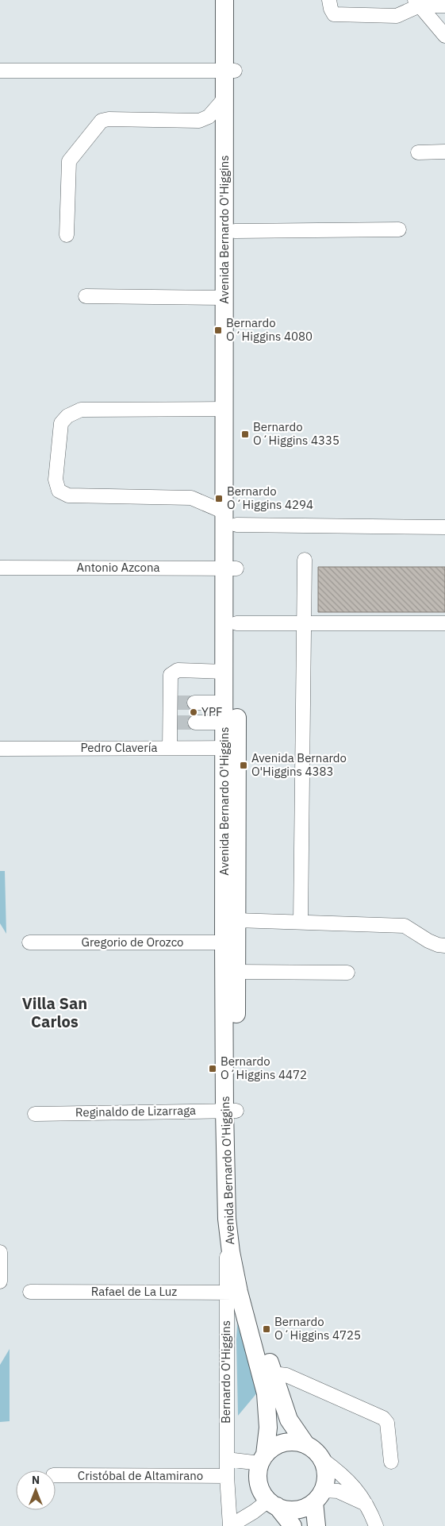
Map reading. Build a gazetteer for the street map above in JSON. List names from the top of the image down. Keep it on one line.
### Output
{"streets":{"main road":["Avenida Bernardo O'Higgins"],"street":["Antonio Azcona","Pedro Clavería","Gregorio de Orozco","Reginaldo de Lizarraga","Rafael de La Luz","Bernardo O'Higgins","Cristóbal de Altamirano"]},"crossings":[["Avenida Bernardo O'Higgins","Antonio Azcona"],["Avenida Bernardo O'Higgins","Pedro Clavería"],["Avenida Bernardo O'Higgins","Gregorio de Orozco"],["Avenida Bernardo O'Higgins","Reginaldo de Lizarraga"],["Avenida Bernardo O'Higgins","Rafael de La Luz"],["Avenida Bernardo O'Higgins","Bernardo O'Higgins"],["Rafael de La Luz","Bernardo O'Higgins"],["Bernardo O'Higgins","Cristóbal de Altamirano"]],"districts":["Villa San Carlos"],"places":{"transit":["Bernardo O´Higgins 4080","Bernardo O´Higgins 4335","Bernardo O´Higgins 4294","Avenida Bernardo O'Higgins 4383","Bernardo O´Higgins 4472","Bernardo O´Higgins 4725"],"other":["YPF"]},"north":"top"}
